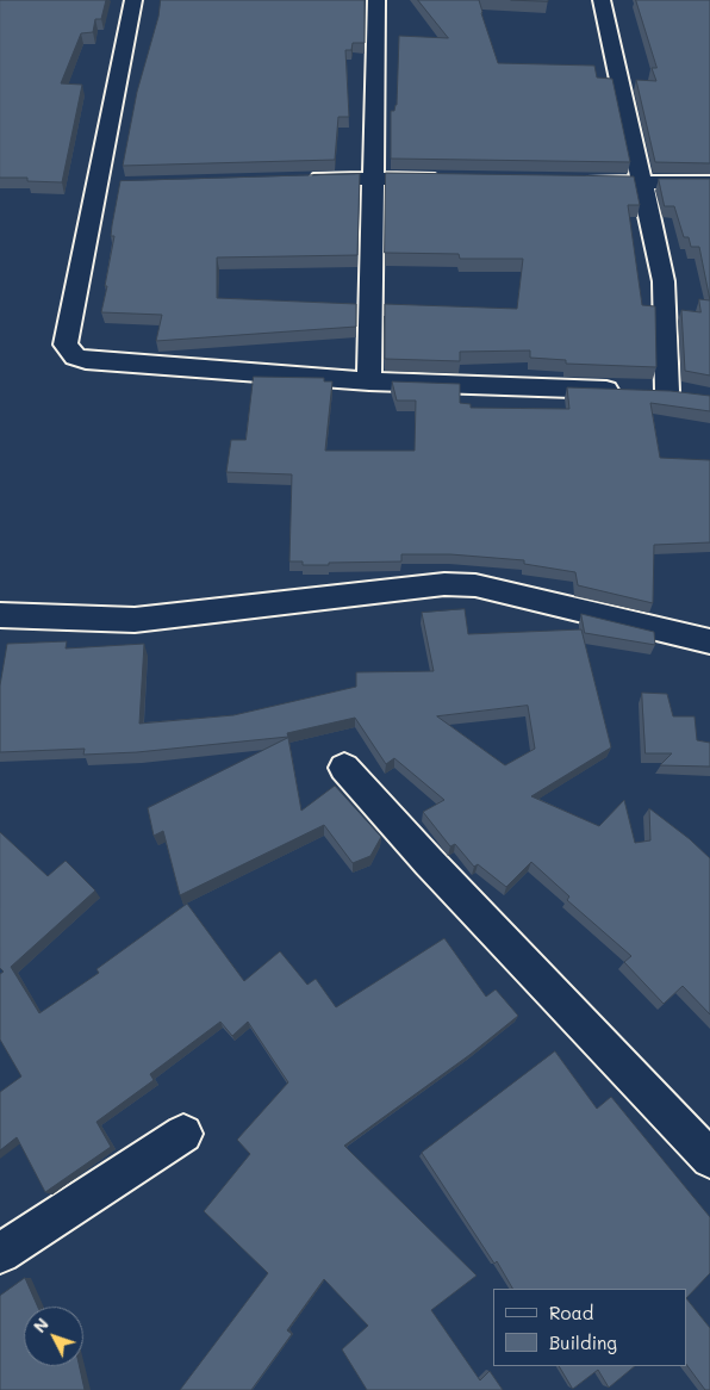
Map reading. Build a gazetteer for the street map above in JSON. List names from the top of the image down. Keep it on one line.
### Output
{"legend":["Road","Building"],"north":"top left"}
